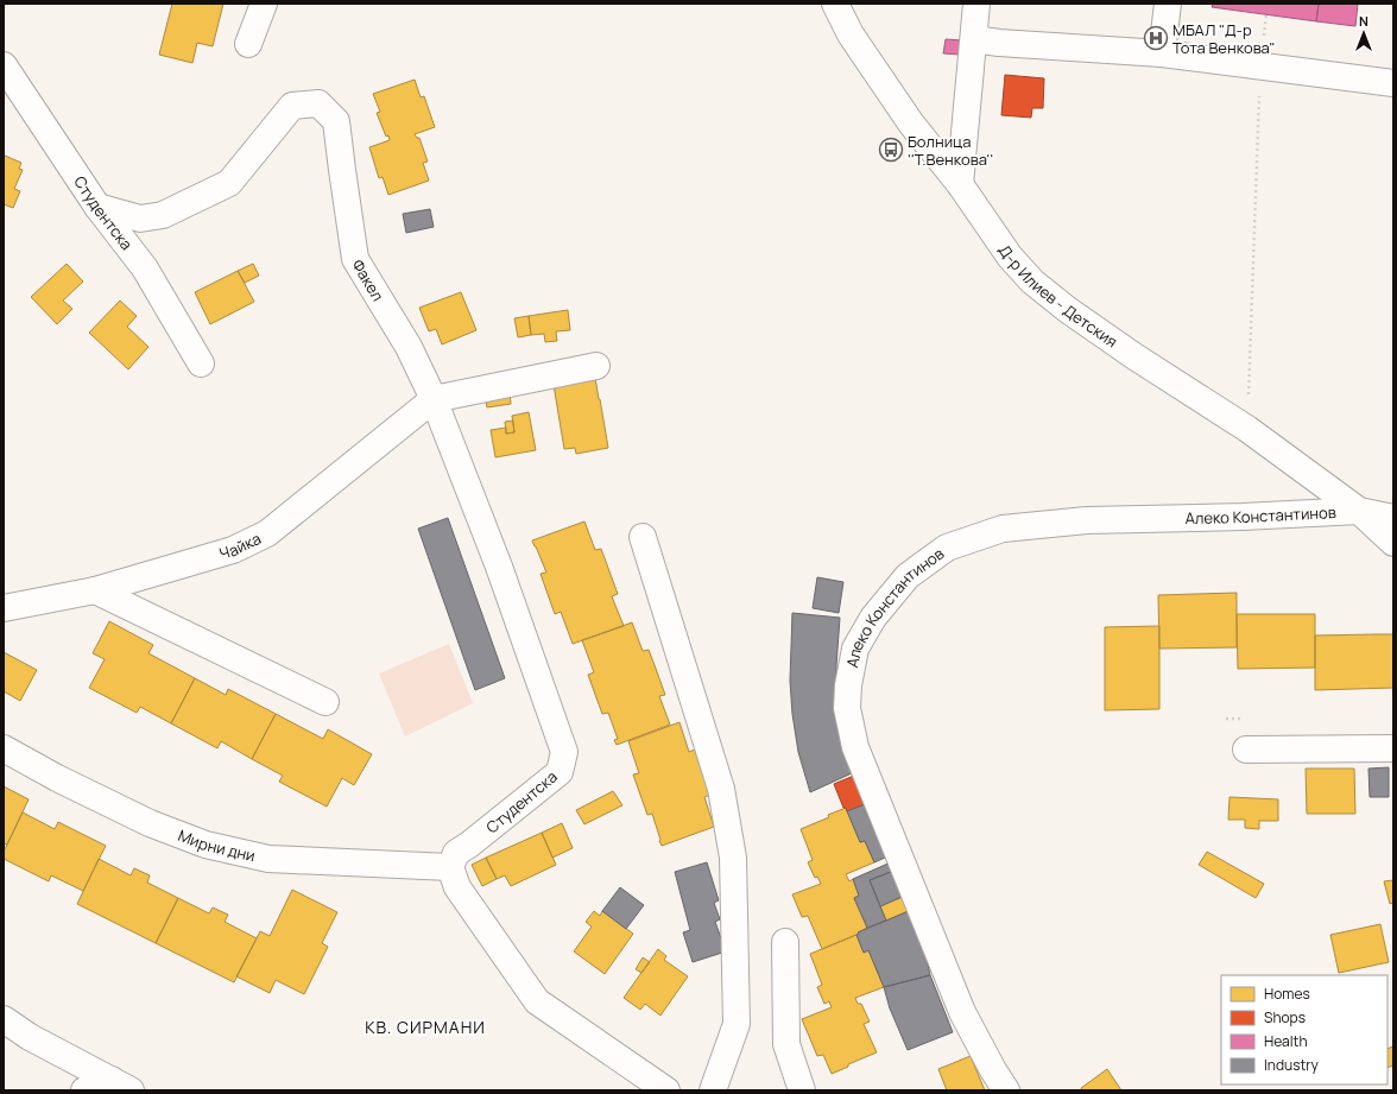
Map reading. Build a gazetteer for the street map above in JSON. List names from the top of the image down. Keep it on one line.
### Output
{"streets":{"street":["Студентска","Факел","Д-р Илиев - Детския","Алеко Константинов","Чайка","Мирни дни"]},"crossings":[["Студентска","Факел"],["Студентска","Чайка"],["Студентска","Мирни дни"],["Факел","Чайка"],["Д-р Илиев - Детския","Алеко Константинов"]],"districts":["КВ. СИРМАНИ"],"places":{"hospital":["МБАЛ \"Д-р Тота Венкова\""],"bus stop":["Болница ''Т.Венкова''"]},"legend":["Homes","Shops","Health","Industry"],"north":"top"}
